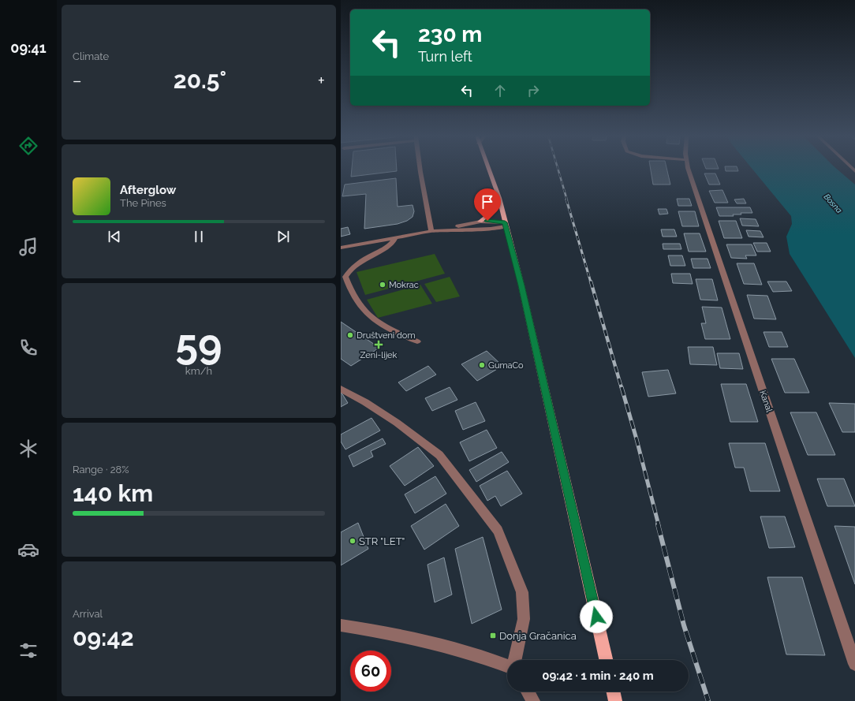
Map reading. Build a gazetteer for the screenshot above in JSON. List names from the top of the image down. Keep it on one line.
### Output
{"streets":{"street":["Kanal"]},"water":["Bosna"],"places":{"other":["Mokrac","Društveni dom","GumaCo","STR \"LET\""],"health":["Zeni-lijek"],"transit":["Donja Gračanica"]},"page":{"tabs":"09:41","tile":["Climate",["59","km/h"],["Range · 28%","140 km"],["Arrival","09:42"]],"turn":["230 m","Turn left"],"heat":["−","20.5°","+"],"song":["Afterglow","The Pines"],"limit":"60","trip":"09:42 · 1 min · 240 m"}}
